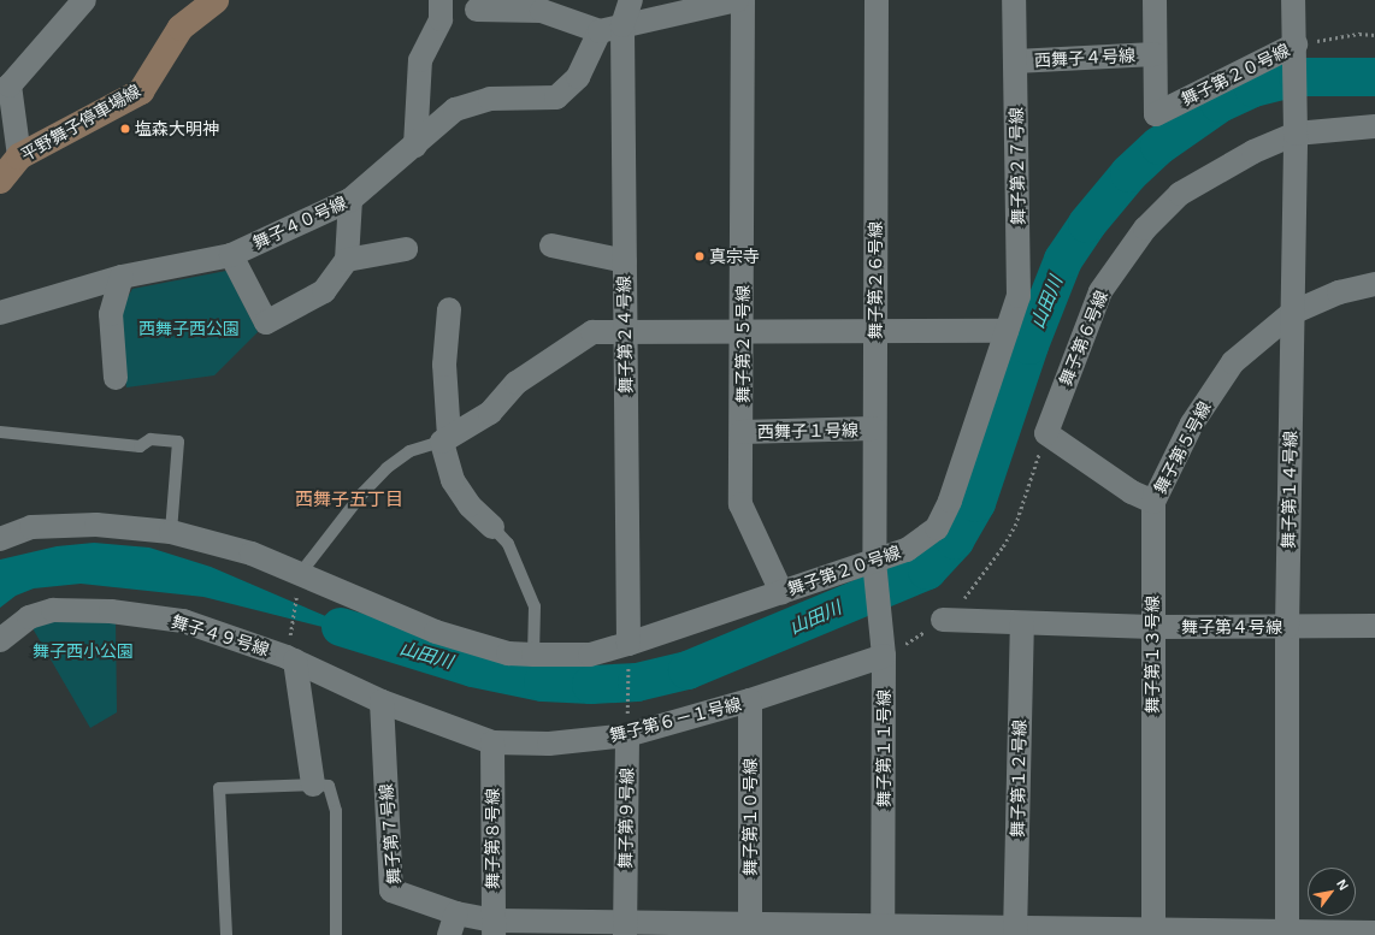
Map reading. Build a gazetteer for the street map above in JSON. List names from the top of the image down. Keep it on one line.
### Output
{"streets":{"main road":["平野舞子停車場線"],"street":["西舞子４号線","舞子第２０号線","舞子第２７号線","舞子４０号線","舞子第２６号線","舞子第２４号線","舞子第６号線","舞子第２５号線","西舞子１号線","舞子第５号線","舞子第１４号線","舞子第４号線","舞子４９号線","舞子第１３号線","舞子第６－１号線","舞子第１１号線","舞子第１２号線","舞子第１０号線","舞子第９号線","舞子第７号線","舞子第８号線"]},"crossings":[["西舞子４号線","舞子第２０号線"],["西舞子４号線","舞子第２７号線"],["舞子第２０号線","舞子第２７号線"],["舞子第２０号線","舞子第２６号線"],["舞子第２０号線","舞子第２４号線"],["舞子第２０号線","舞子第２５号線"],["舞子第２０号線","舞子第１４号線"],["舞子第２０号線","舞子第１１号線"],["舞子４０号線","舞子第２４号線"],["舞子第２６号線","西舞子１号線"],["舞子第２６号線","舞子第１１号線"],["舞子第６号線","舞子第１４号線"],["舞子第２５号線","西舞子１号線"],["舞子第５号線","舞子第１４号線"],["舞子第５号線","舞子第１３号線"],["舞子第１４号線","舞子第４号線"],["舞子第１４号線","舞子第７号線"],["舞子第４号線","舞子第１３号線"],["舞子第４号線","舞子第１２号線"],["舞子４９号線","舞子第６－１号線"],["舞子４９号線","舞子第７号線"],["舞子第１３号線","舞子第７号線"],["舞子第６－１号線","舞子第１１号線"],["舞子第６－１号線","舞子第１０号線"],["舞子第６－１号線","舞子第９号線"],["舞子第６－１号線","舞子第７号線"],["舞子第６－１号線","舞子第８号線"],["舞子第１１号線","舞子第７号線"],["舞子第１２号線","舞子第７号線"],["舞子第１０号線","舞子第７号線"],["舞子第９号線","舞子第７号線"],["舞子第７号線","舞子第８号線"]],"districts":["西舞子五丁目"],"water":["山田川"],"parks":["西舞子西公園","舞子西小公園"],"places":["塩森大明神","真宗寺"],"north":"top right"}
